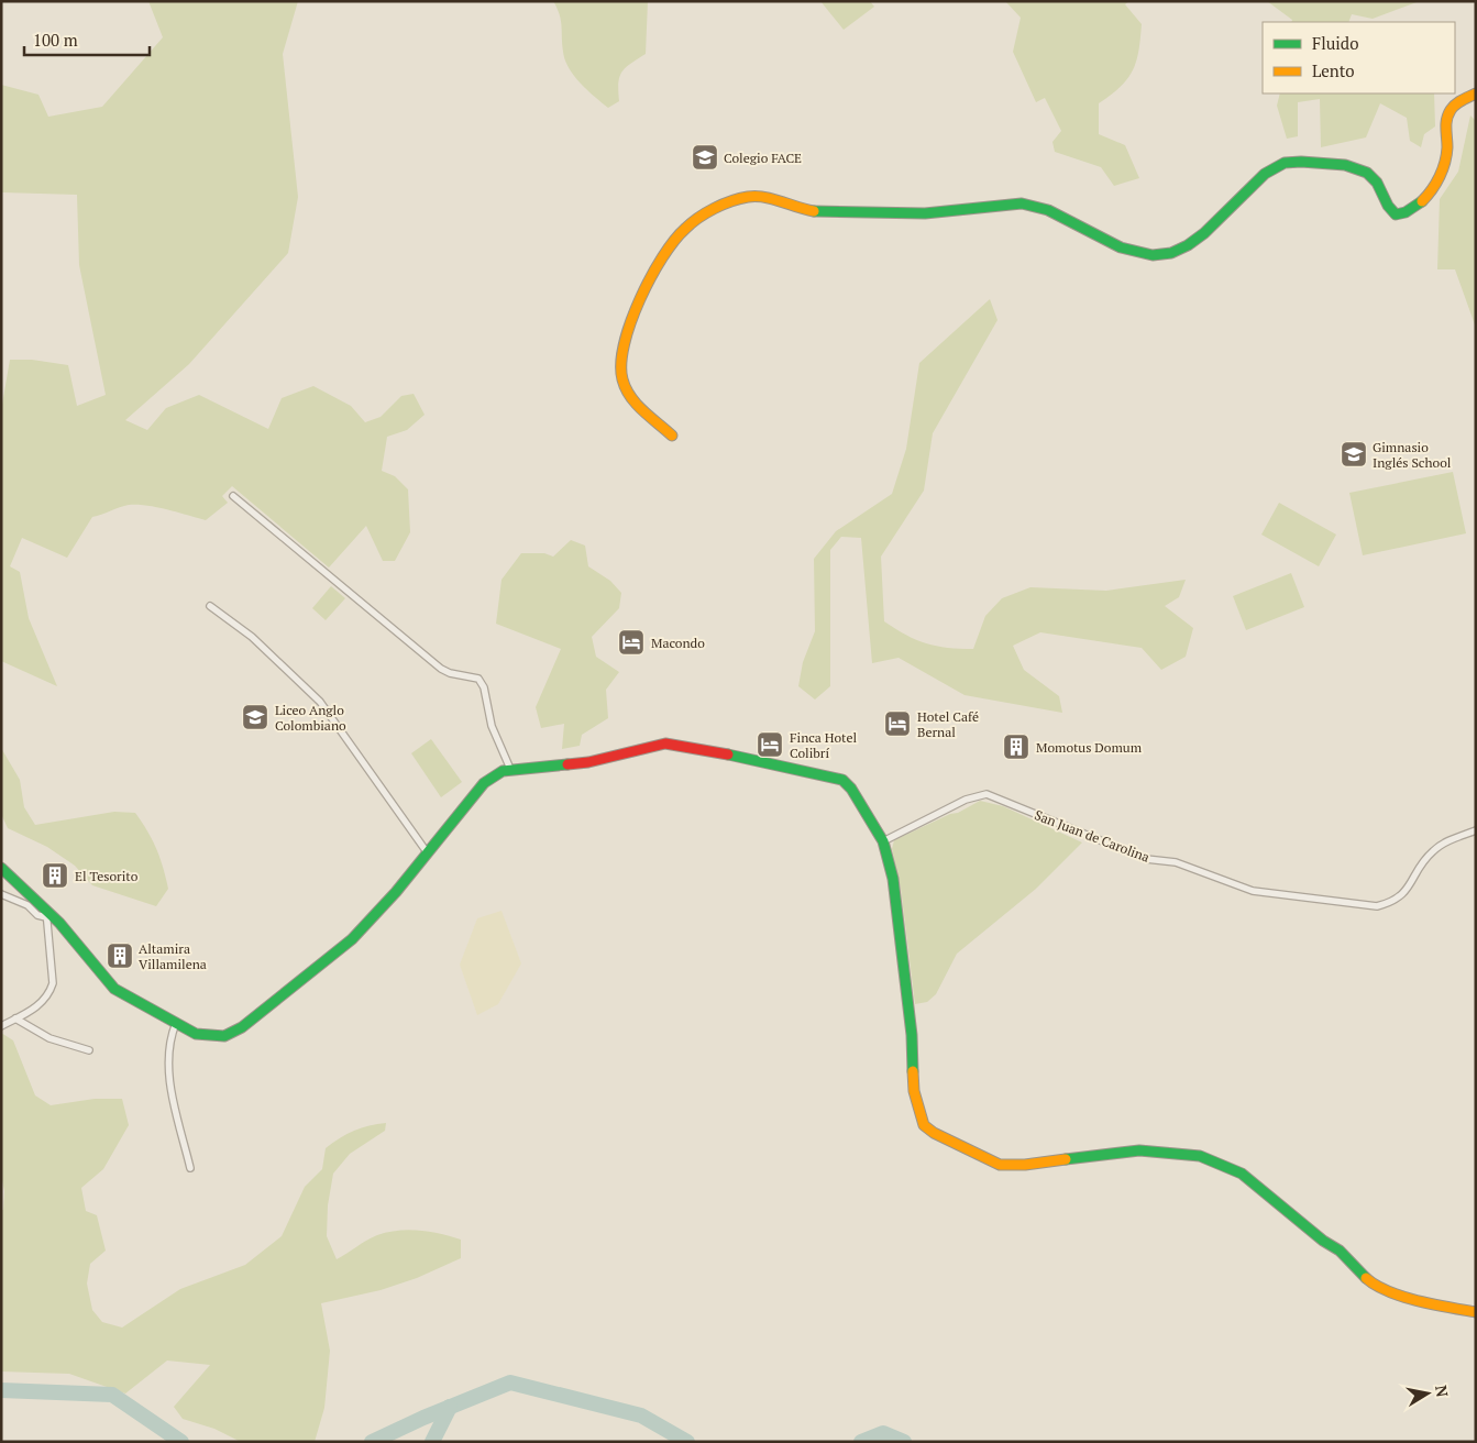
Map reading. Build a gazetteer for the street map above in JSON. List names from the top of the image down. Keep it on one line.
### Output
{"streets":{"street":["San Juan de Carolina"]},"places":{"school or university":["Colegio FACE","Gimnasio Inglés School","Liceo Anglo Colombiano"],"hotel":["Macondo","Hotel Café Bernal","Finca Hotel Colibrí"],"building":["Momotus Domum","El Tesorito","Altamira Villamilena"]},"legend":["Fluido","Lento"],"scale_bar":"100 m","north":"right"}
